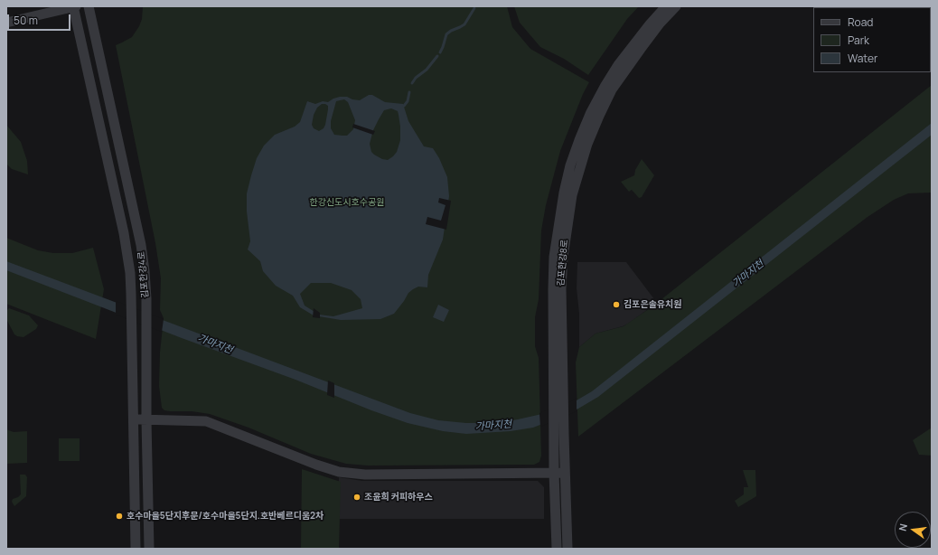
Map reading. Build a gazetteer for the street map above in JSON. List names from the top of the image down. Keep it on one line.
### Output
{"streets":{"street":["김포한강8로","김포한강4로"]},"water":["가마지천"],"parks":["한강신도시호수공원"],"places":["김포은솔유치원","조윤희 커피하우스","호수마을5단지후문/호수마을5단지.호반베르디움2차"],"legend":["Road","Park","Water"],"scale_bar":"50 m","north":"left"}
